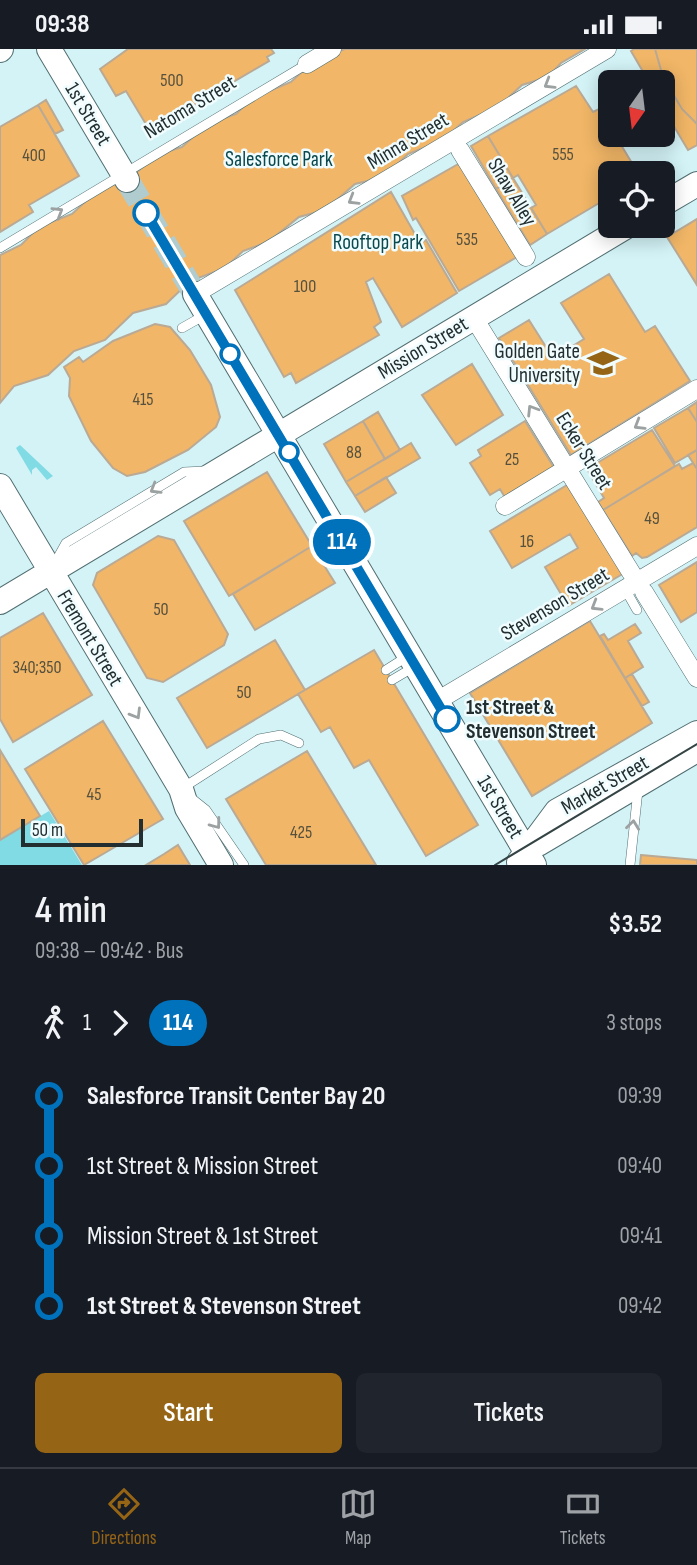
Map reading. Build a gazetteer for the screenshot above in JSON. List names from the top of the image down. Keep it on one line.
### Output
{"streets":{"street":["Natoma Street","1st Street","Minna Street","Shaw Alley","Mission Street","Ecker Street","Stevenson Street","Fremont Street","Market Street"]},"crossings":[["Natoma Street","1st Street"],["1st Street","Minna Street"],["1st Street","Mission Street"],["1st Street","Stevenson Street"],["1st Street","Market Street"],["Mission Street","Ecker Street"],["Mission Street","Fremont Street"],["Ecker Street","Stevenson Street"]],"one_way":["Natoma Street","Minna Street","Ecker Street","Stevenson Street","Fremont Street"],"parks":["Salesforce Park","Rooftop Park"],"places":{"school or university":["Golden Gate University"],"other":["1st Street & Stevenson Street"]},"lines":["bus line 114"],"house_numbers":["500","555","400","535","100","415","88","25","49","16","50","340;350","50","45","425"],"scale_bar":"50 m","north":"bottom","page":{"status":"09:38","on_map":"114","scale":"50 m","heading":["4 min","09:38 – 09:42 · Bus","$3.52"],"legs":["1","114","3 stops"],"list":[{"name":"Salesforce Transit Center Bay 20","value":"09:39"},{"name":"1st Street & Mission Street","value":"09:40"},{"name":"Mission Street & 1st Street","value":"09:41"},{"name":"1st Street & Stevenson Street","value":"09:42"}],"buttons":["Start","Tickets"],"tabs":["Directions","Map","Tickets"]}}
